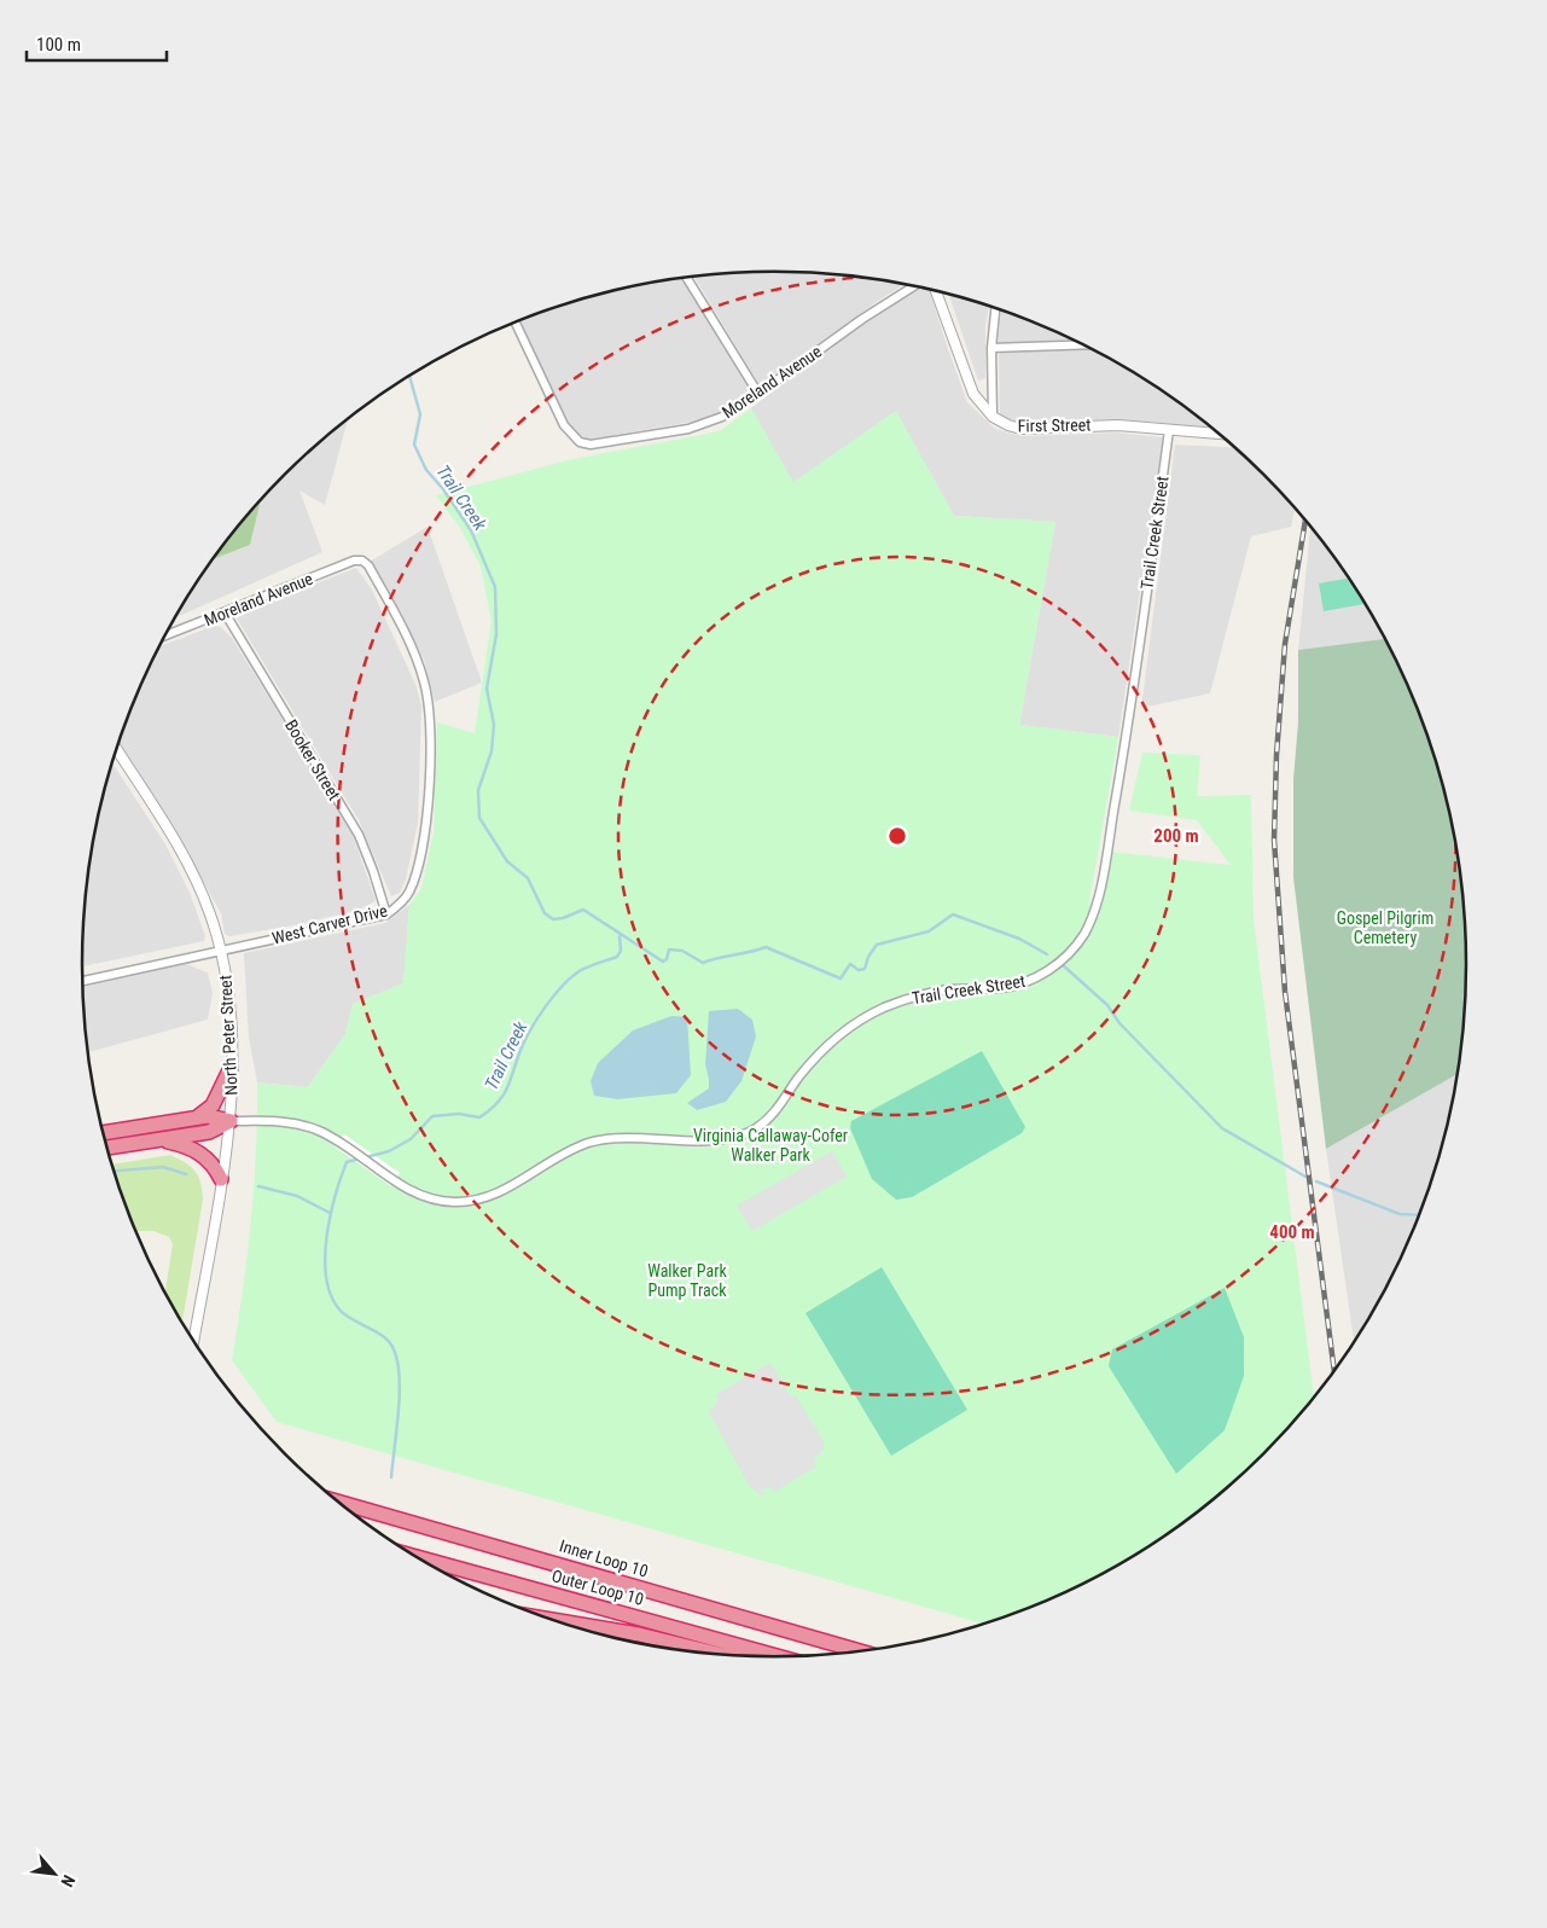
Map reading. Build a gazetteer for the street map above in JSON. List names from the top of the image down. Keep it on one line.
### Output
{"streets":{"highway":["Inner Loop 10","Outer Loop 10"],"street":["Moreland Avenue","First Street","Trail Creek Street","Booker Street","West Carver Drive","North Peter Street"]},"crossings":[["Moreland Avenue","Booker Street"],["Moreland Avenue","West Carver Drive"],["First Street","Trail Creek Street"],["Trail Creek Street","North Peter Street"],["Booker Street","West Carver Drive"],["West Carver Drive","North Peter Street"]],"water":["Trail Creek"],"parks":["Gospel Pilgrim Cemetery","Virginia Callaway-Cofer Walker Park","Walker Park Pump Track"],"scale_bar":"100 m","north":"bottom right","rings":["200 m","400 m"]}
